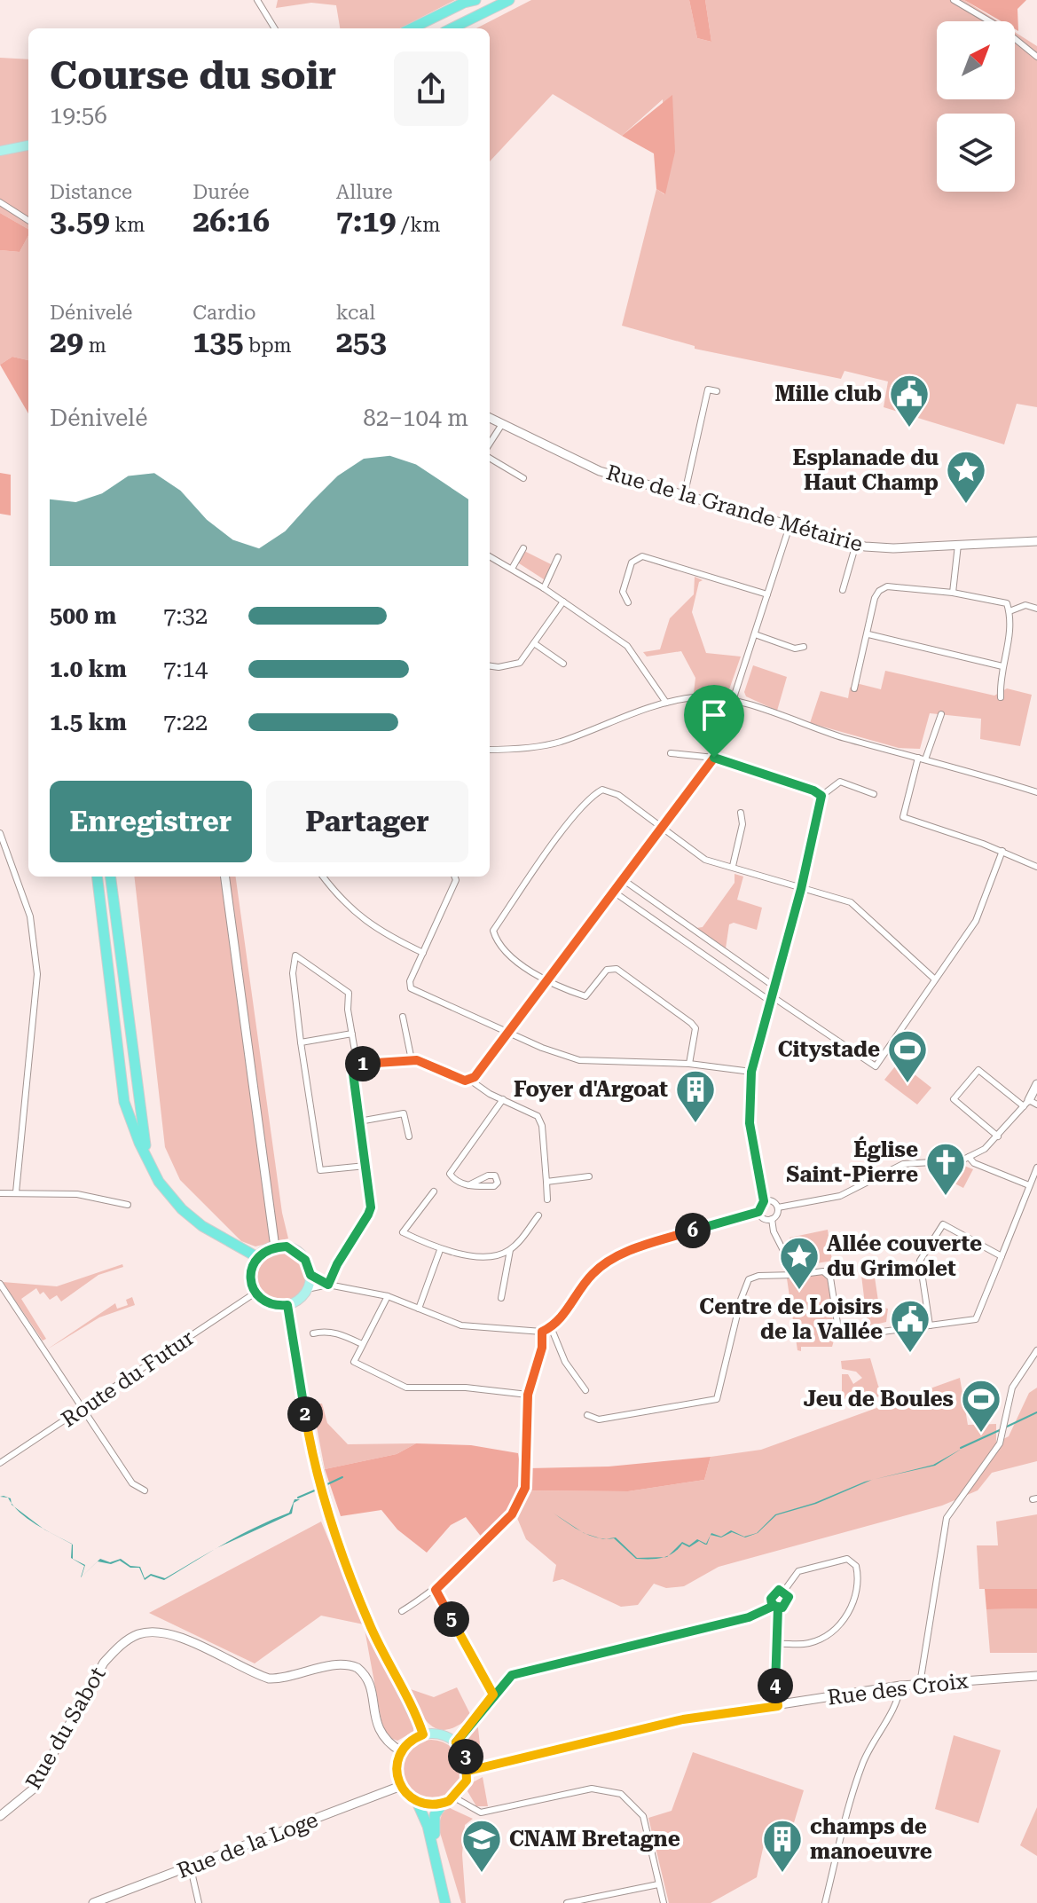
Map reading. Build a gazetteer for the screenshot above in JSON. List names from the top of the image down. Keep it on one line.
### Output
{"streets":{"main road":["Rue de la Grande Métairie","Rue des Croix","Rue du Sabot","Rue de la Loge"],"street":["Route du Futur"]},"crossings":[["Rue des Croix","Rue du Sabot"],["Rue des Croix","Rue de la Loge"],["Rue du Sabot","Rue de la Loge"]],"places":{"public building":["Mille club","Centre de Loisirs de la Vallée"],"place":["Esplanade du Haut Champ","Allée couverte du Grimolet"],"sports":["Citystade","Jeu de Boules"],"building":["Foyer d'Argoat","champs de manoeuvre"],"church":["Église Saint-Pierre"],"school or university":["CNAM Bretagne"]},"north":"top right","page":{"heading":["Course du soir","19:56"],"stats":[["Distance","3.59 km"],["Durée","26:16"],["Allure","7:19 /km"],["Dénivelé","29 m"],["Cardio","135 bpm"],["kcal","253"]],"chart":["Dénivelé","82–104 m"],"list":[{"name":"500 m","note":"7:32"},{"name":"1.0 km","note":"7:14"},{"name":"1.5 km","note":"7:22"}],"buttons":["Enregistrer","Partager"],"pins":["1","6","2","5","4","3"]}}
